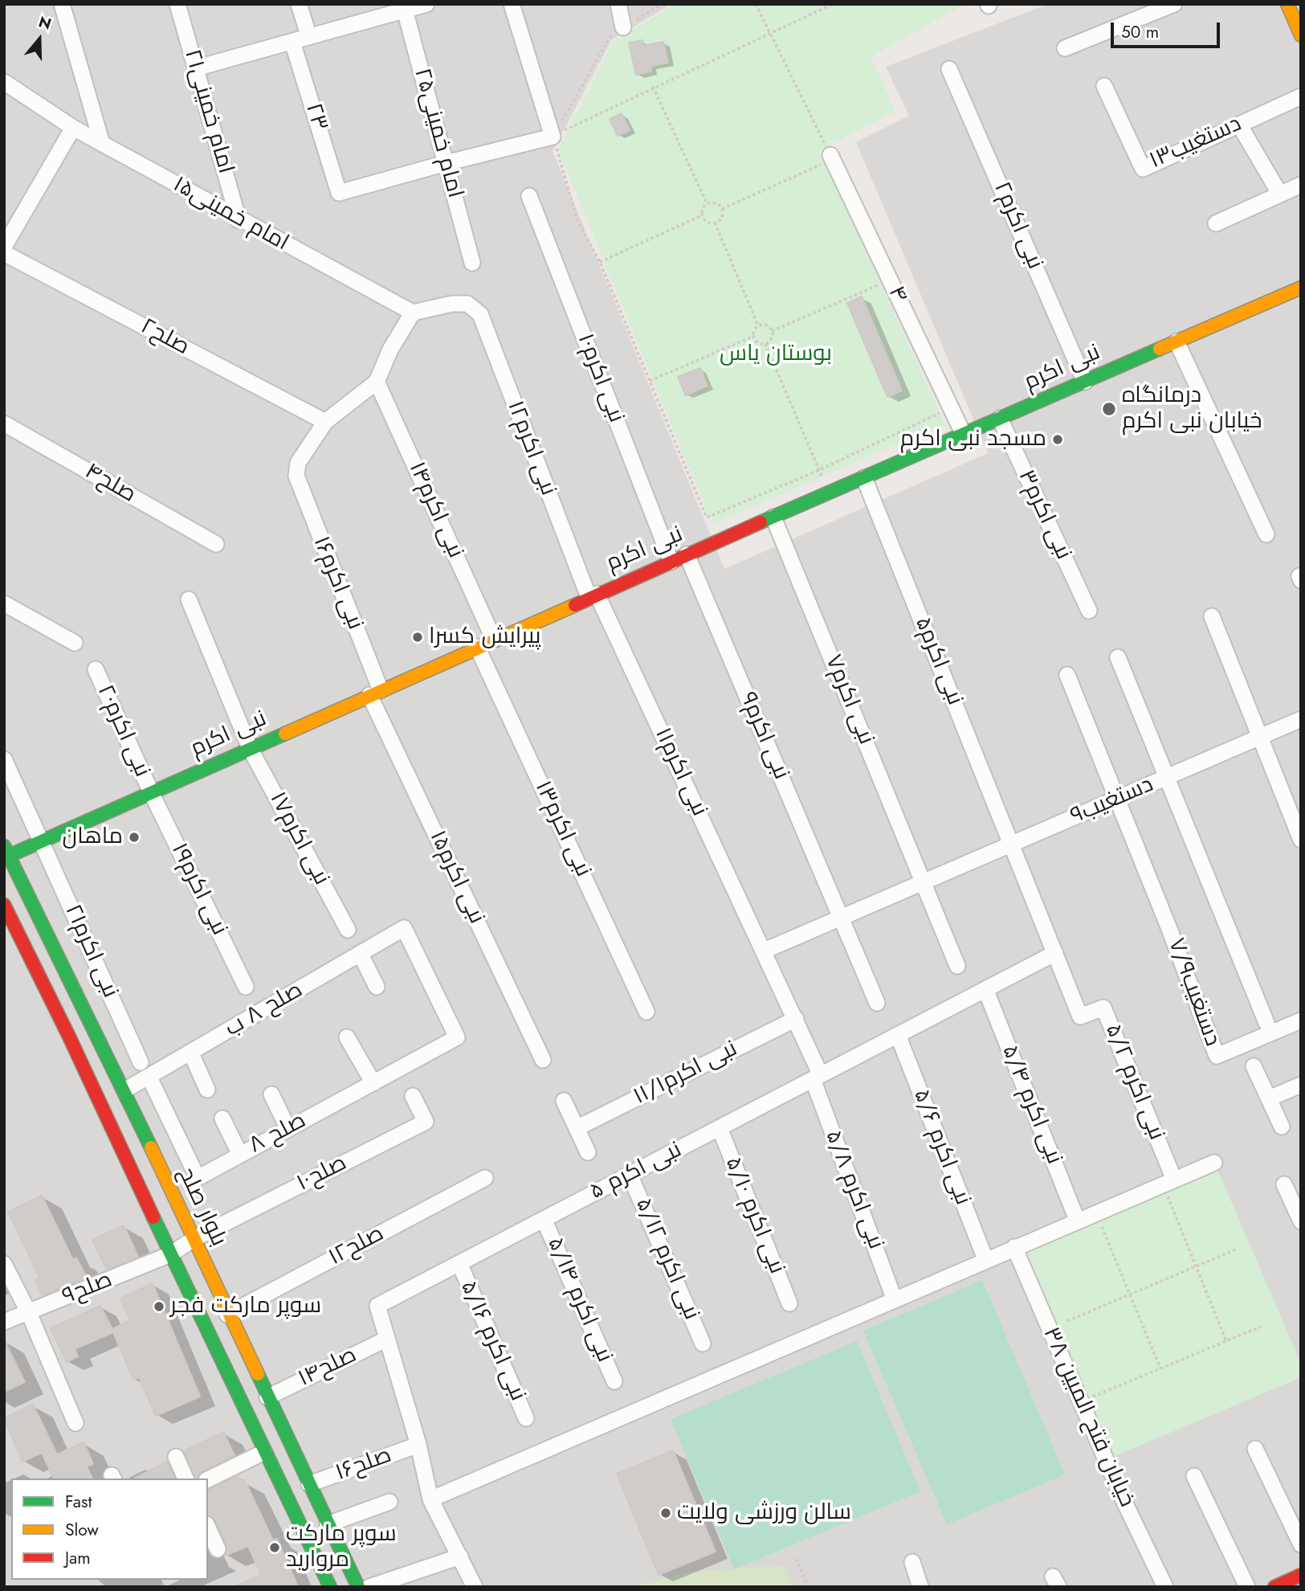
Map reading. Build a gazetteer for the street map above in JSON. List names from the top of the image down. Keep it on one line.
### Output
{"streets":{"main road":["نبی اکرم","بلوار صلح"],"street":["امام خمینی۲۱","۲۳","امام خمینی۲۵","دستغیب۱۳","۱۵امام خمینی","نبی اکرم۲","۴","صلح۲","نبی اکرم۱۰","نبی اکرم۱۲","صلح۴","نبی اکرم۱۴","نبی اکرم۳","نبی اکرم۱۶","نبی اکرم۵","نبی اکرم۷","نبی اکرم۲۰","نبی اکرم۹","نبی اکرم۱۱","دستغیب۹","نبی اکرم۱۳","نبی اکرم۱۷","نبی اکرم۱۵","نبی اکرم۱۹","نبی اکرم۲۱","دستغیب۷/۹","صلح ۸ ب","نبی اکرم۱۱/۱","نبی اکرم ۵/۲","نبی اکرم ۵/۴","۸ صلح","نبی اکرم ۵/۶","نبی اکرم ۵","صلح۱۰","نبی اکرم ۵/۸","نبی اکرم ۵/۱۰","صلح۱۲","نبی اکرم ۵/۱۲","صلح۹","نبی اکرم ۵/۱۴","نبی اکرم ۵/۱۶","صلح۱۴","خیابان فتح المبین ۳۸","صلح۱۶"]},"crossings":[["امام خمینی۲۱","۱۵امام خمینی"],["۲۳","امام خمینی۲۵"],["۱۵امام خمینی","نبی اکرم۱۲"],["نبی اکرم۲","نبی اکرم"],["۴","نبی اکرم"],["صلح۲","نبی اکرم۱۶"],["نبی اکرم","نبی اکرم۱۰"],["نبی اکرم","نبی اکرم۱۲"],["نبی اکرم","نبی اکرم۱۴"],["نبی اکرم","نبی اکرم۳"],["نبی اکرم","نبی اکرم۱۶"],["نبی اکرم","نبی اکرم۵"],["نبی اکرم","نبی اکرم۷"],["نبی اکرم","نبی اکرم۲۰"],["نبی اکرم","نبی اکرم۹"],["نبی اکرم","نبی اکرم۱۱"],["نبی اکرم","نبی اکرم۱۳"],["نبی اکرم","نبی اکرم۱۷"],["نبی اکرم","نبی اکرم۱۵"],["نبی اکرم","نبی اکرم۱۹"],["نبی اکرم","نبی اکرم۲۱"],["نبی اکرم","بلوار صلح"],["نبی اکرم۱۲","نبی اکرم۱۱"],["نبی اکرم۱۶","نبی اکرم۱۵"],["نبی اکرم۵","دستغیب۹"],["نبی اکرم۷","دستغیب۹"],["نبی اکرم۲۰","نبی اکرم۱۹"],["نبی اکرم۹","دستغیب۹"],["نبی اکرم۱۱","نبی اکرم۱۱/۱"],["نبی اکرم۱۱","نبی اکرم ۵/۸"],["دستغیب۹","دستغیب۷/۹"],["صلح ۸ ب","۸ صلح"],["صلح ۸ ب","بلوار صلح"],["نبی اکرم۱۱/۱","نبی اکرم ۵/۸"],["نبی اکرم ۵/۲","نبی اکرم ۵"],["نبی اکرم ۵/۴","نبی اکرم ۵"],["نبی اکرم ۵/۶","نبی اکرم ۵"],["نبی اکرم ۵","نبی اکرم ۵/۸"],["نبی اکرم ۵","نبی اکرم ۵/۱۰"],["نبی اکرم ۵","نبی اکرم ۵/۱۲"],["نبی اکرم ۵","نبی اکرم ۵/۱۴"],["نبی اکرم ۵","نبی اکرم ۵/۱۶"],["نبی اکرم ۵","صلح۱۴"],["نبی اکرم ۵","صلح۱۶"],["صلح۱۰","بلوار صلح"],["صلح۱۰","صلح۹"],["بلوار صلح","صلح۱۲"],["بلوار صلح","صلح۹"],["بلوار صلح","صلح۱۴"],["بلوار صلح","صلح۱۶"]],"parks":["بوستان یاس"],"places":["درمانگاه خیابان نبی اکرم","مسجد نبی اکرم","پیرایش کسرا","ماهان","سوپر مارکت فجر","سالن ورزشی ولایت","سوپر مارکت مروارید"],"legend":["Fast","Slow","Jam"],"scale_bar":"50 m","north":"top"}
